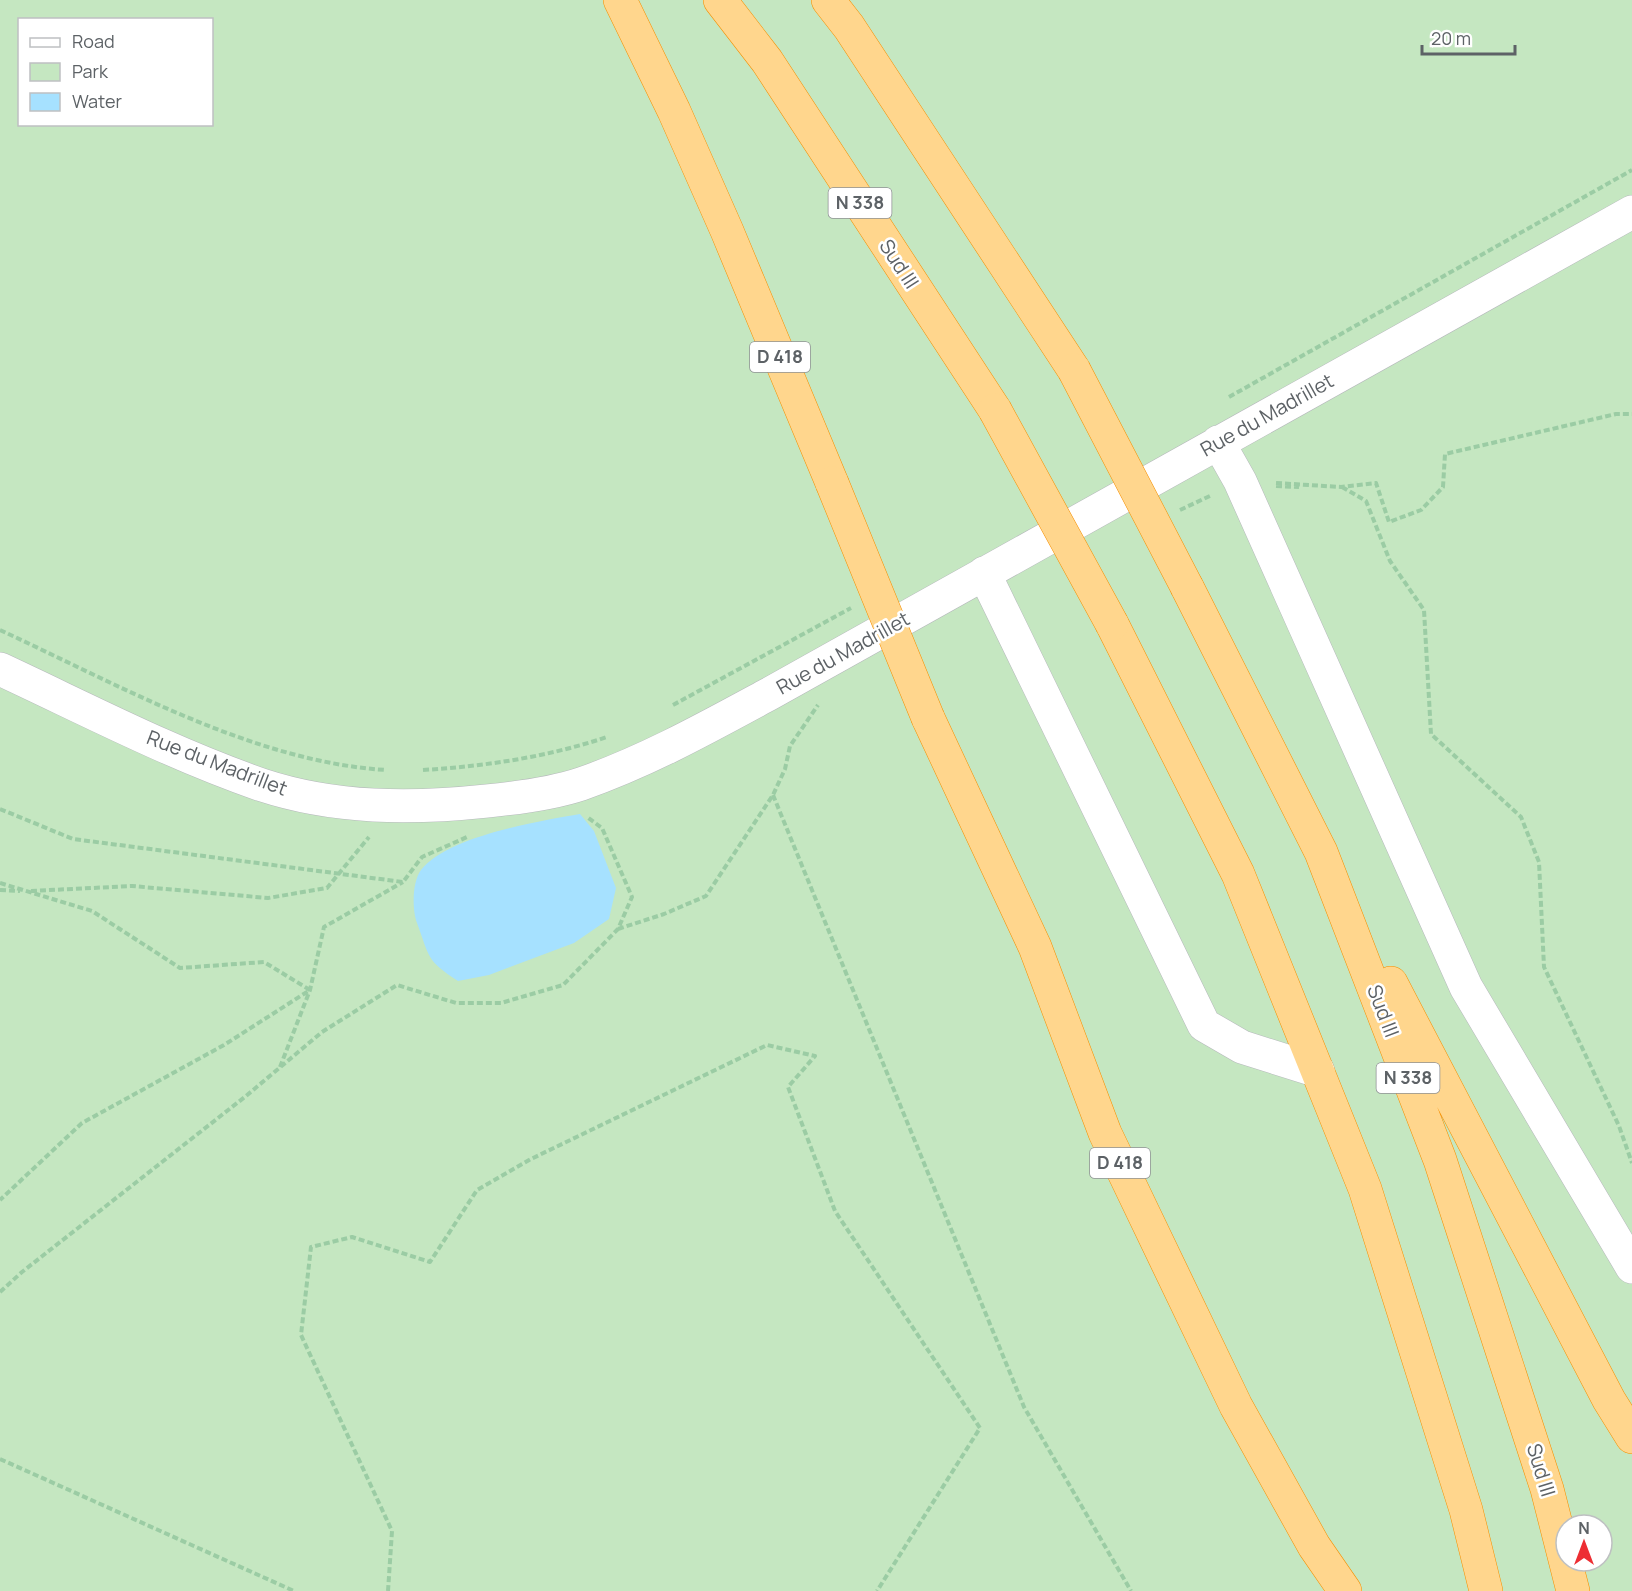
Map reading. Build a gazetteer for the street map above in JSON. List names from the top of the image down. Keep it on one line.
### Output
{"streets":{"highway":["N 338","Sud III","D 418"],"street":["Rue du Madrillet"]},"legend":["Road","Park","Water"],"scale_bar":"20 m","north":"top"}
